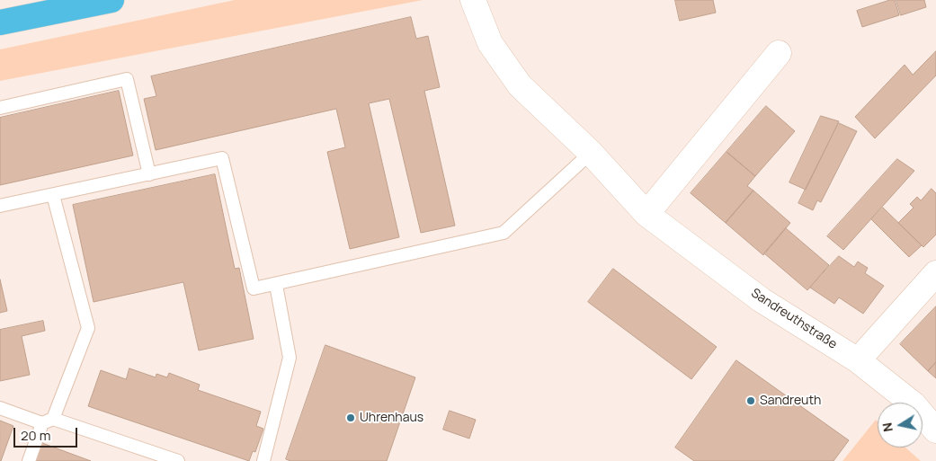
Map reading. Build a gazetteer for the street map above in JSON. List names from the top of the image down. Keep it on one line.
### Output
{"streets":{"street":["Sandreuthstraße"]},"places":["Sandreuth","Uhrenhaus"],"scale_bar":"20 m","north":"left"}
